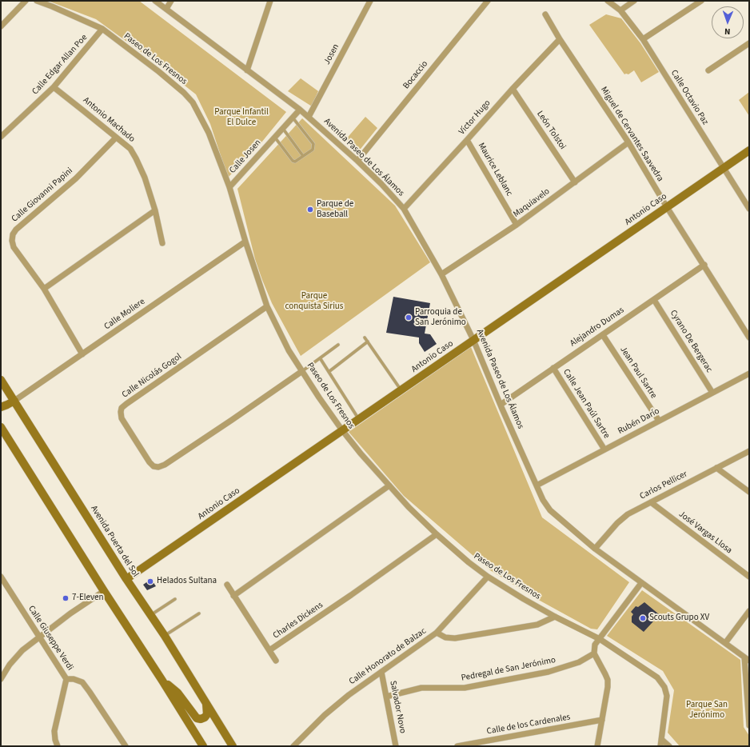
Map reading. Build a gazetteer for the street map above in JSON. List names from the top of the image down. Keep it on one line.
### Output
{"streets":{"main road":["Antonio Caso","Avenida Puerta del Sol"],"street":["Josen","Paseo de Los Fresnos","Calle Edgar Allan Poe","Bocaccio","Calle Octavio Paz","Víctor Hugo","Antonio Machado","León Tolstoi","Miguel de Cervantes Saavedra","Calle Josen","Avenida Paseo de Los Álamos","Maurice Leblanc","Calle Giovanni Papini","Maquiavelo","Calle Moliere","Alejandro Dumas","Cyrano De Bergerac","Jean Paul Sartre","Calle Nicolás Gogol","Calle Jean Paúl Sartre","Rubén Darío","Carlos Pellicer","José Vargas Llosa","Charles Dickens","Calle Giuseppe Verdi","Calle Honorato de Balzac","Pedregal de San Jerónimo","Salvador Novo","Calle de los Cardenales"]},"crossings":[["Josen","Avenida Paseo de Los Álamos"],["Paseo de Los Fresnos","Calle Edgar Allan Poe"],["Paseo de Los Fresnos","Calle Josen"],["Paseo de Los Fresnos","Antonio Caso"],["Paseo de Los Fresnos","Calle Moliere"],["Paseo de Los Fresnos","Calle Nicolás Gogol"],["Paseo de Los Fresnos","Charles Dickens"],["Paseo de Los Fresnos","Calle Honorato de Balzac"],["Calle Edgar Allan Poe","Antonio Machado"],["Bocaccio","Avenida Paseo de Los Álamos"],["Calle Octavio Paz","Antonio Caso"],["Víctor Hugo","León Tolstoi"],["Víctor Hugo","Miguel de Cervantes Saavedra"],["Víctor Hugo","Avenida Paseo de Los Álamos"],["Víctor Hugo","Maurice Leblanc"],["Antonio Machado","Calle Giovanni Papini"],["León Tolstoi","Maquiavelo"],["Miguel de Cervantes Saavedra","Maquiavelo"],["Miguel de Cervantes Saavedra","Antonio Caso"],["Miguel de Cervantes Saavedra","Alejandro Dumas"],["Calle Josen","Avenida Paseo de Los Álamos"],["Avenida Paseo de Los Álamos","Maquiavelo"],["Avenida Paseo de Los Álamos","Antonio Caso"],["Avenida Paseo de Los Álamos","Alejandro Dumas"],["Avenida Paseo de Los Álamos","Rubén Darío"],["Avenida Paseo de Los Álamos","Carlos Pellicer"],["Maurice Leblanc","Maquiavelo"],["Calle Giovanni Papini","Calle Moliere"],["Antonio Caso","Avenida Puerta del Sol"],["Calle Moliere","Avenida Puerta del Sol"],["Alejandro Dumas","Cyrano De Bergerac"],["Alejandro Dumas","Jean Paul Sartre"],["Alejandro Dumas","Calle Jean Paúl Sartre"],["Cyrano De Bergerac","Rubén Darío"],["Jean Paul Sartre","Rubén Darío"],["Calle Jean Paúl Sartre","Rubén Darío"],["Carlos Pellicer","José Vargas Llosa"],["Calle Honorato de Balzac","Salvador Novo"],["Pedregal de San Jerónimo","Salvador Novo"]],"parks":["Parque Infantil El Dulce","Parque conquista Sirius","Parque San Jerónimo"],"places":["Parque de Baseball","Parroquia de San Jerónimo","Helados Sultana","7-Eleven","Scouts Grupo XV"],"north":"bottom"}
